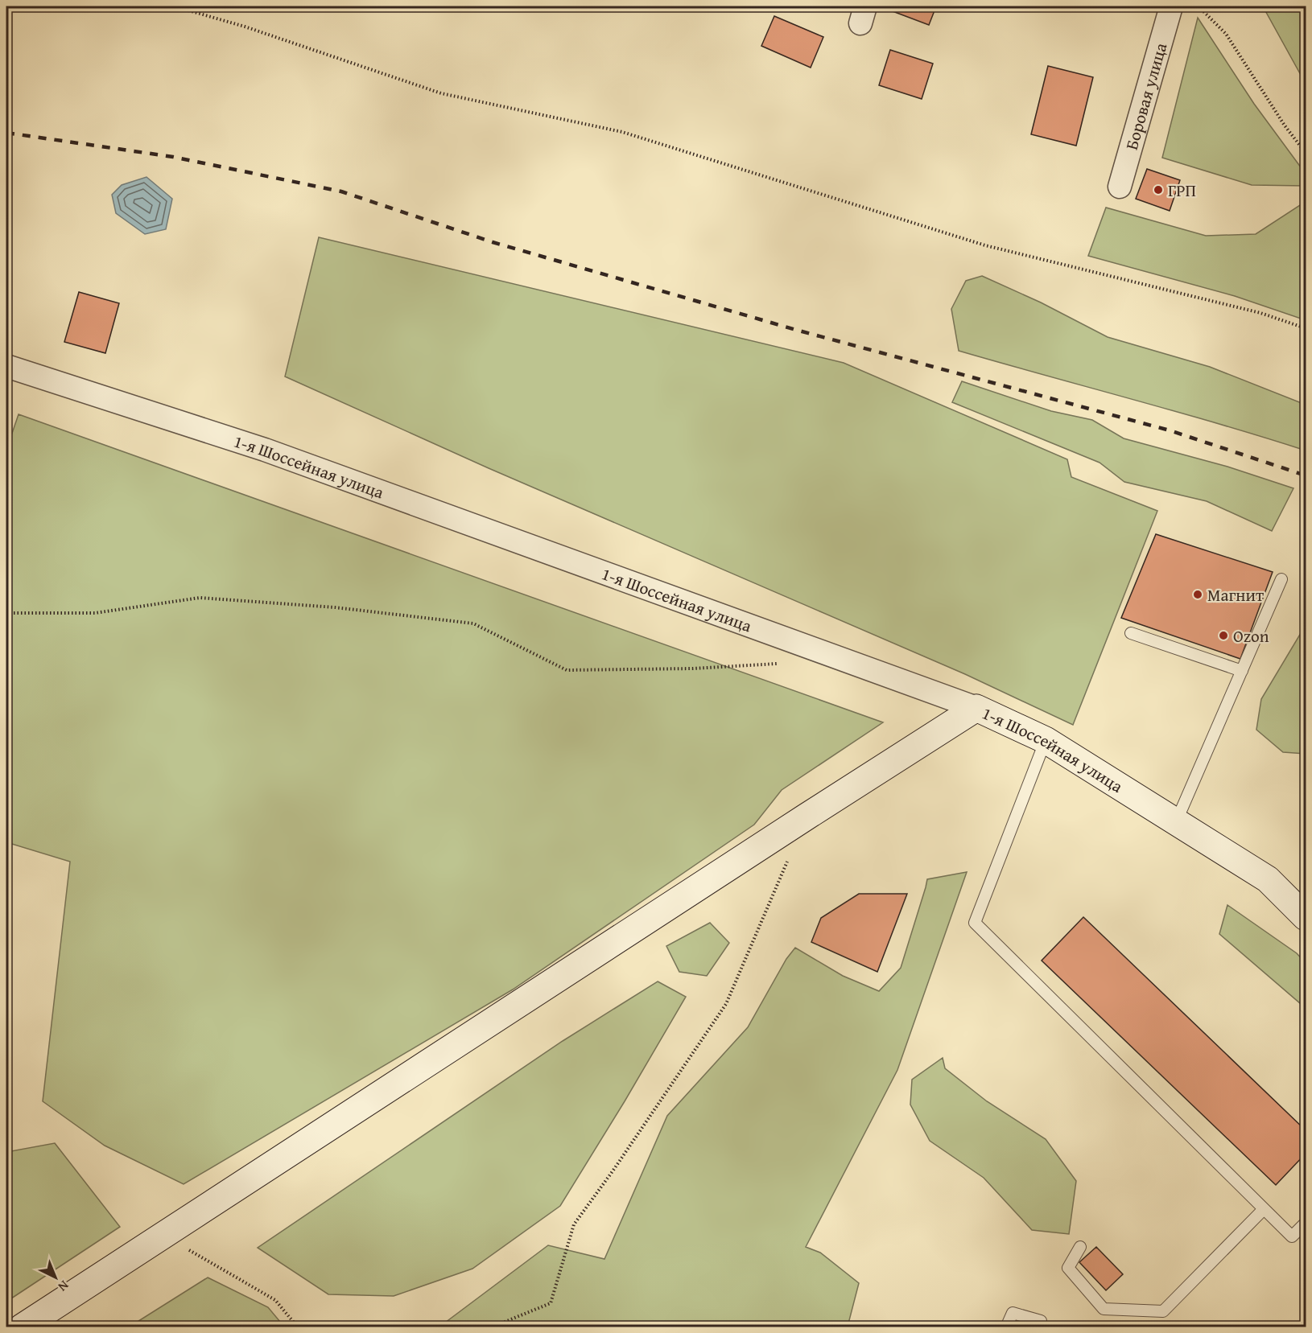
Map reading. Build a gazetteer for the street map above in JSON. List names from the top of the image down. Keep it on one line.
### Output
{"streets":{"street":["Боровая улица","1-я Шоссейная улица"]},"places":["ГРП","Магнит","Ozon"],"north":"bottom right"}
